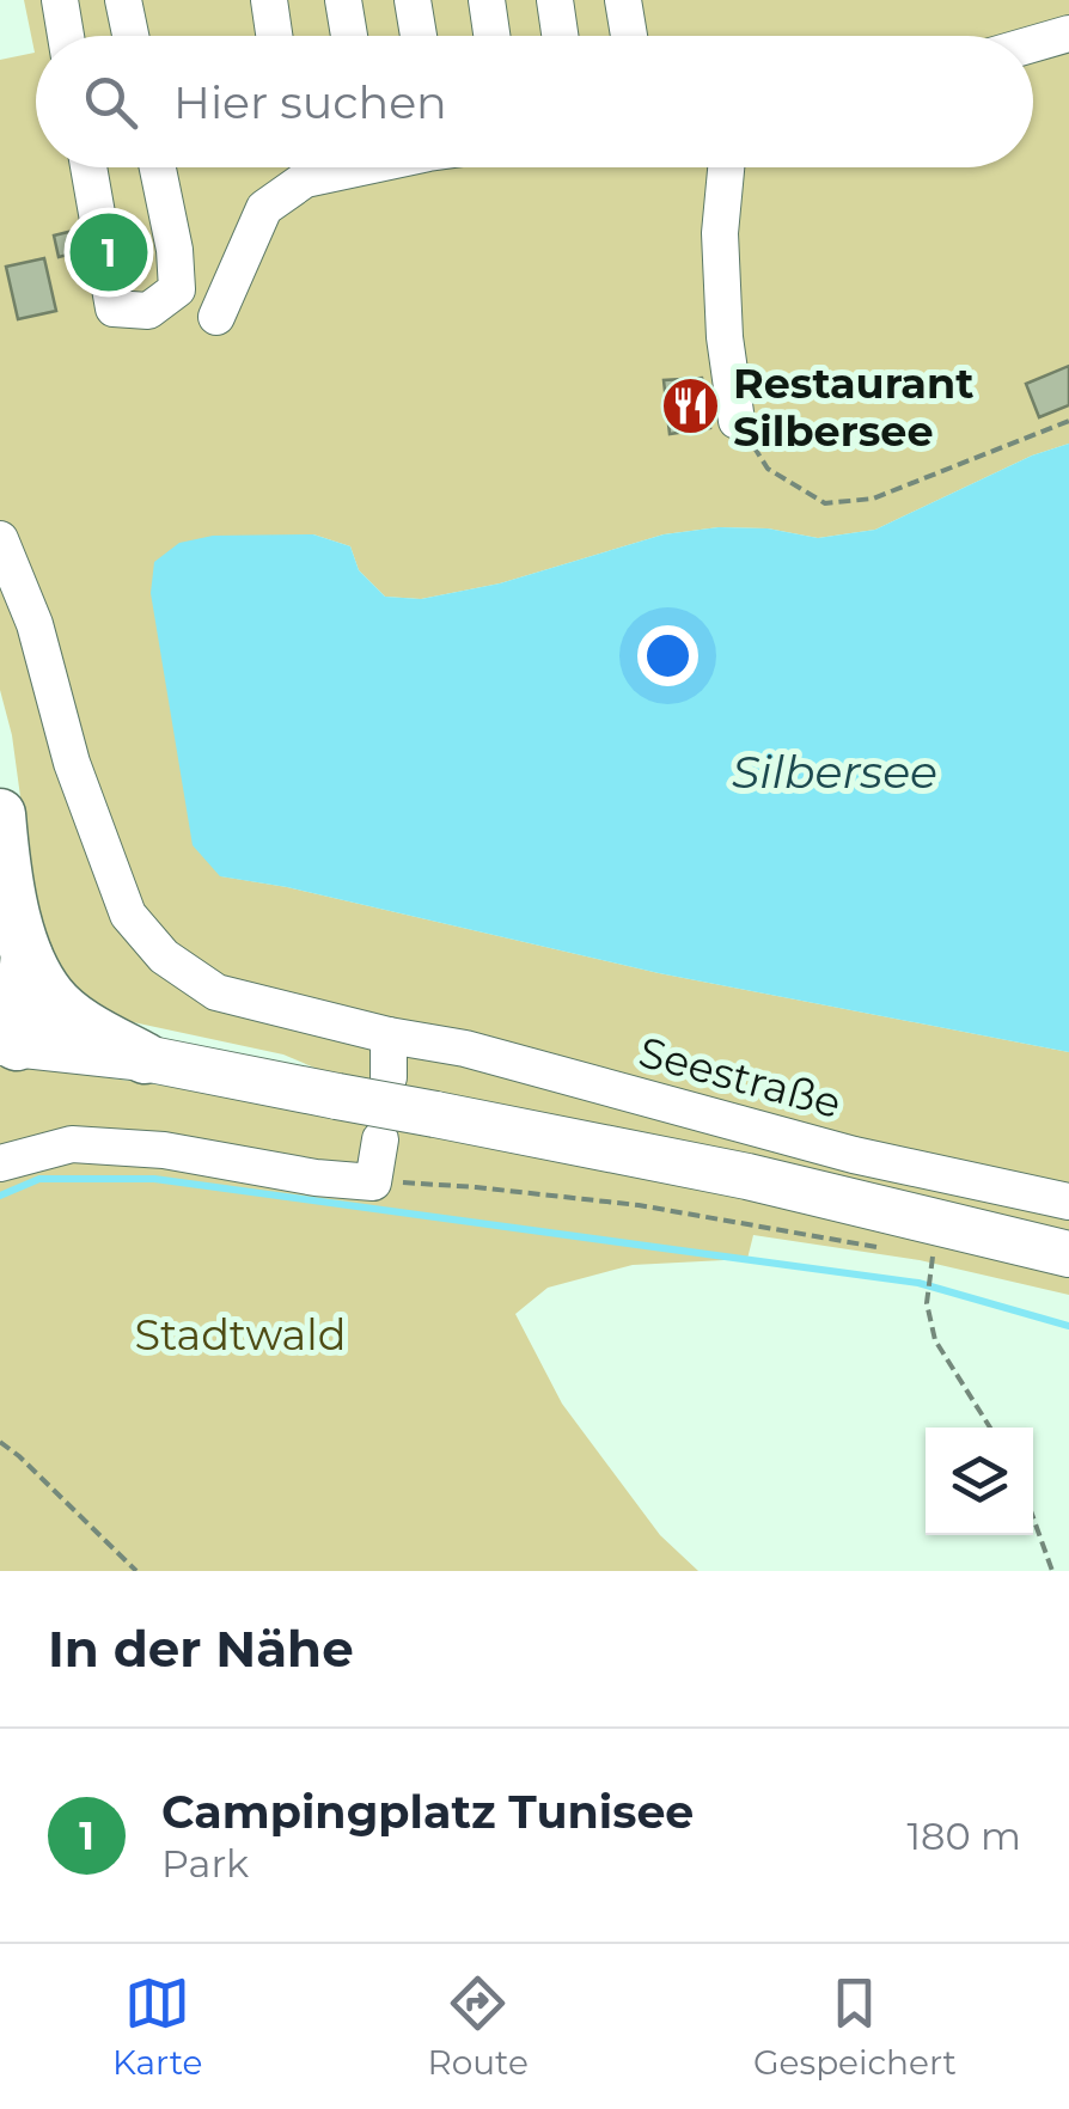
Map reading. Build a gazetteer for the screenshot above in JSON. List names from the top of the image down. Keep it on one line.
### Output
{"streets":{"street":["Seestraße"]},"water":["Silbersee"],"parks":["Stadtwald"],"places":{"restaurant":["Restaurant Silbersee"]},"page":{"search":"Hier suchen","pins":"1","heading":"In der Nähe","list":[{"mark":"1","name":"Campingplatz Tunisee","note":"Park","value":"180 m"}],"nav":["Karte","Route","Gespeichert"]}}
